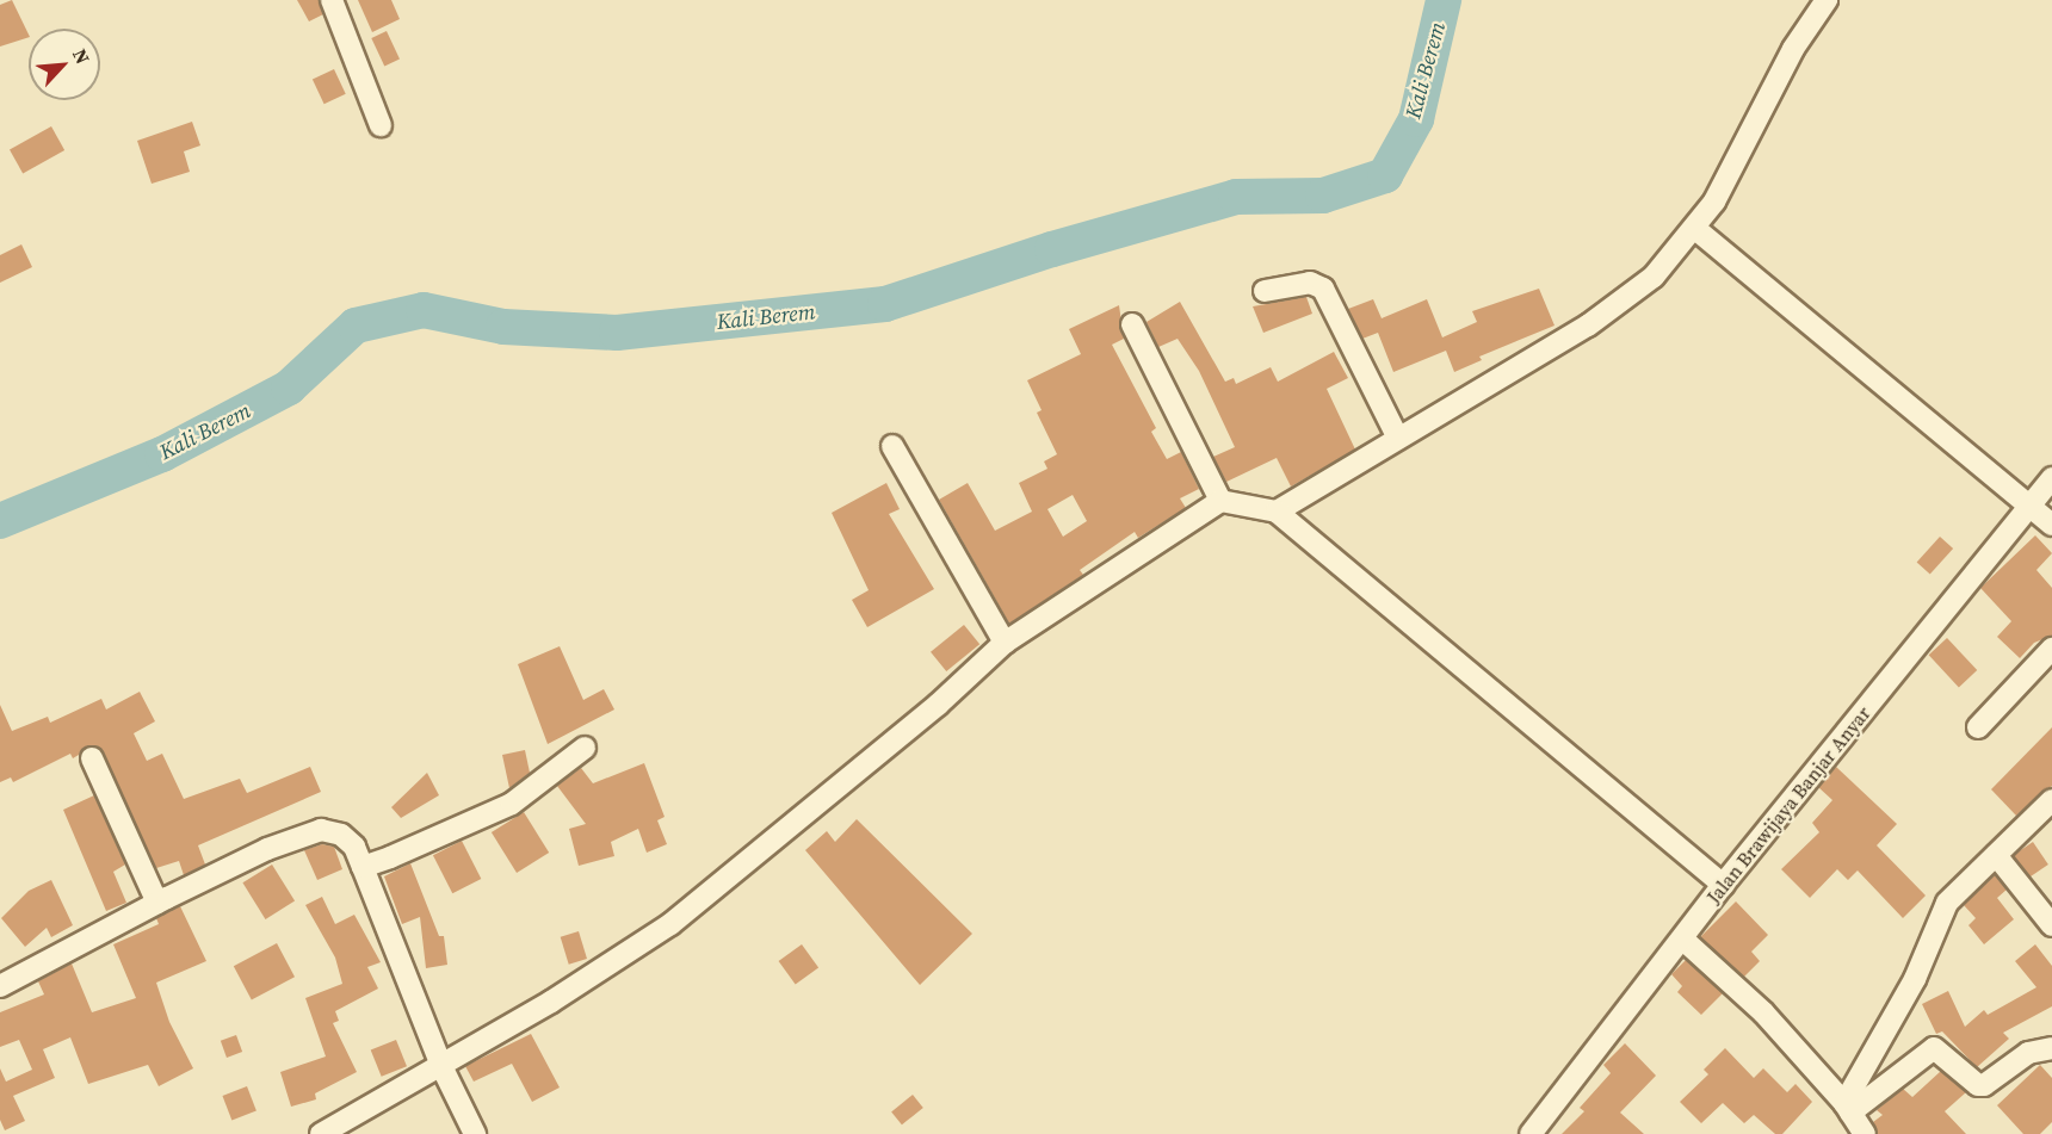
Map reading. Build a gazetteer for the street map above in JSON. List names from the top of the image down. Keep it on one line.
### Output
{"streets":{"street":["Jalan Brawijaya Banjar Anyar"]},"water":["Kali Berem"],"north":"top right"}
